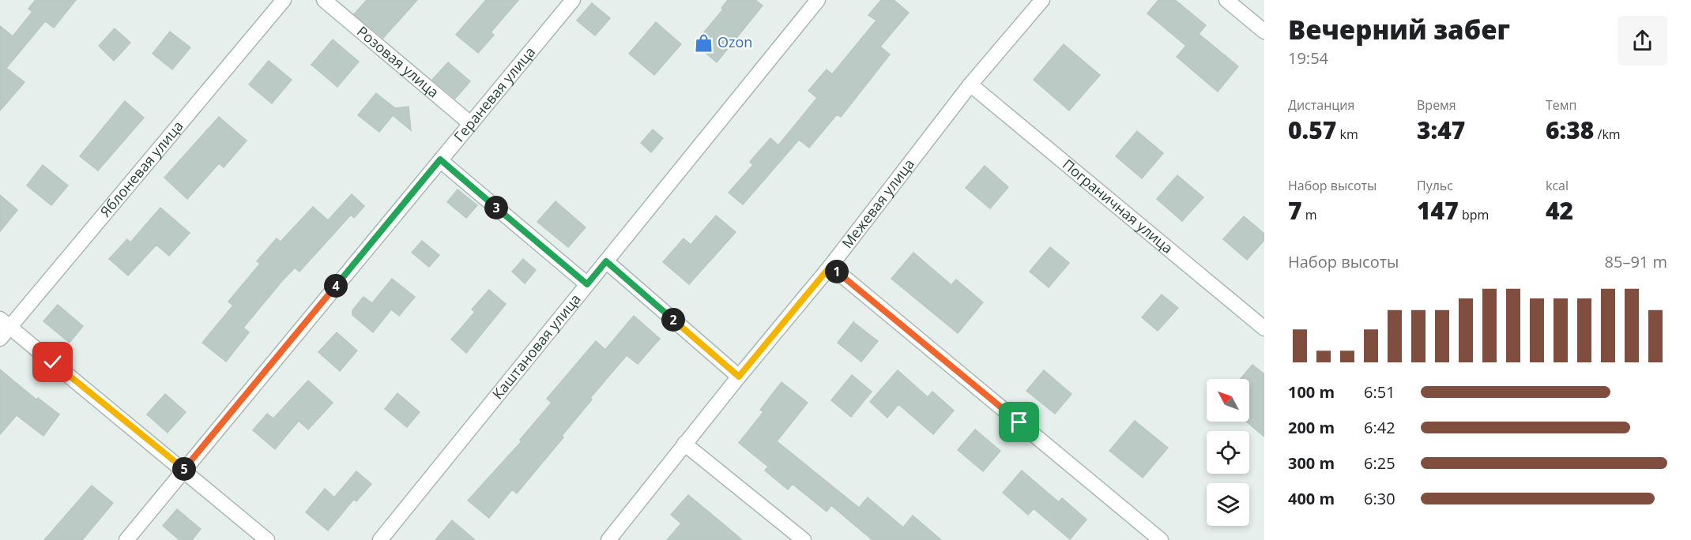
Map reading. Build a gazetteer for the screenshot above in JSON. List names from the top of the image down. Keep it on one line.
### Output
{"streets":{"street":["Розовая улица","Гераневая улица","Яблоневая улица","Межевая улица","Пограничная улица","Каштановая улица"]},"crossings":[["Розовая улица","Гераневая улица"],["Межевая улица","Пограничная улица"]],"places":{"shop":["Ozon"]},"north":"top left","page":{"heading":["Вечерний забег","19:54"],"stats":[["Дистанция","0.57 km"],["Время","3:47"],["Темп","6:38 /km"],["Набор высоты","7 m"],["Пульс","147 bpm"],["kcal","42"]],"pins":["3","1","4","2","5"],"chart":["Набор высоты","85–91 m"],"list":[{"name":"100 m","note":"6:51"},{"name":"200 m","note":"6:42"},{"name":"300 m","note":"6:25"},{"name":"400 m","note":"6:30"}]}}
